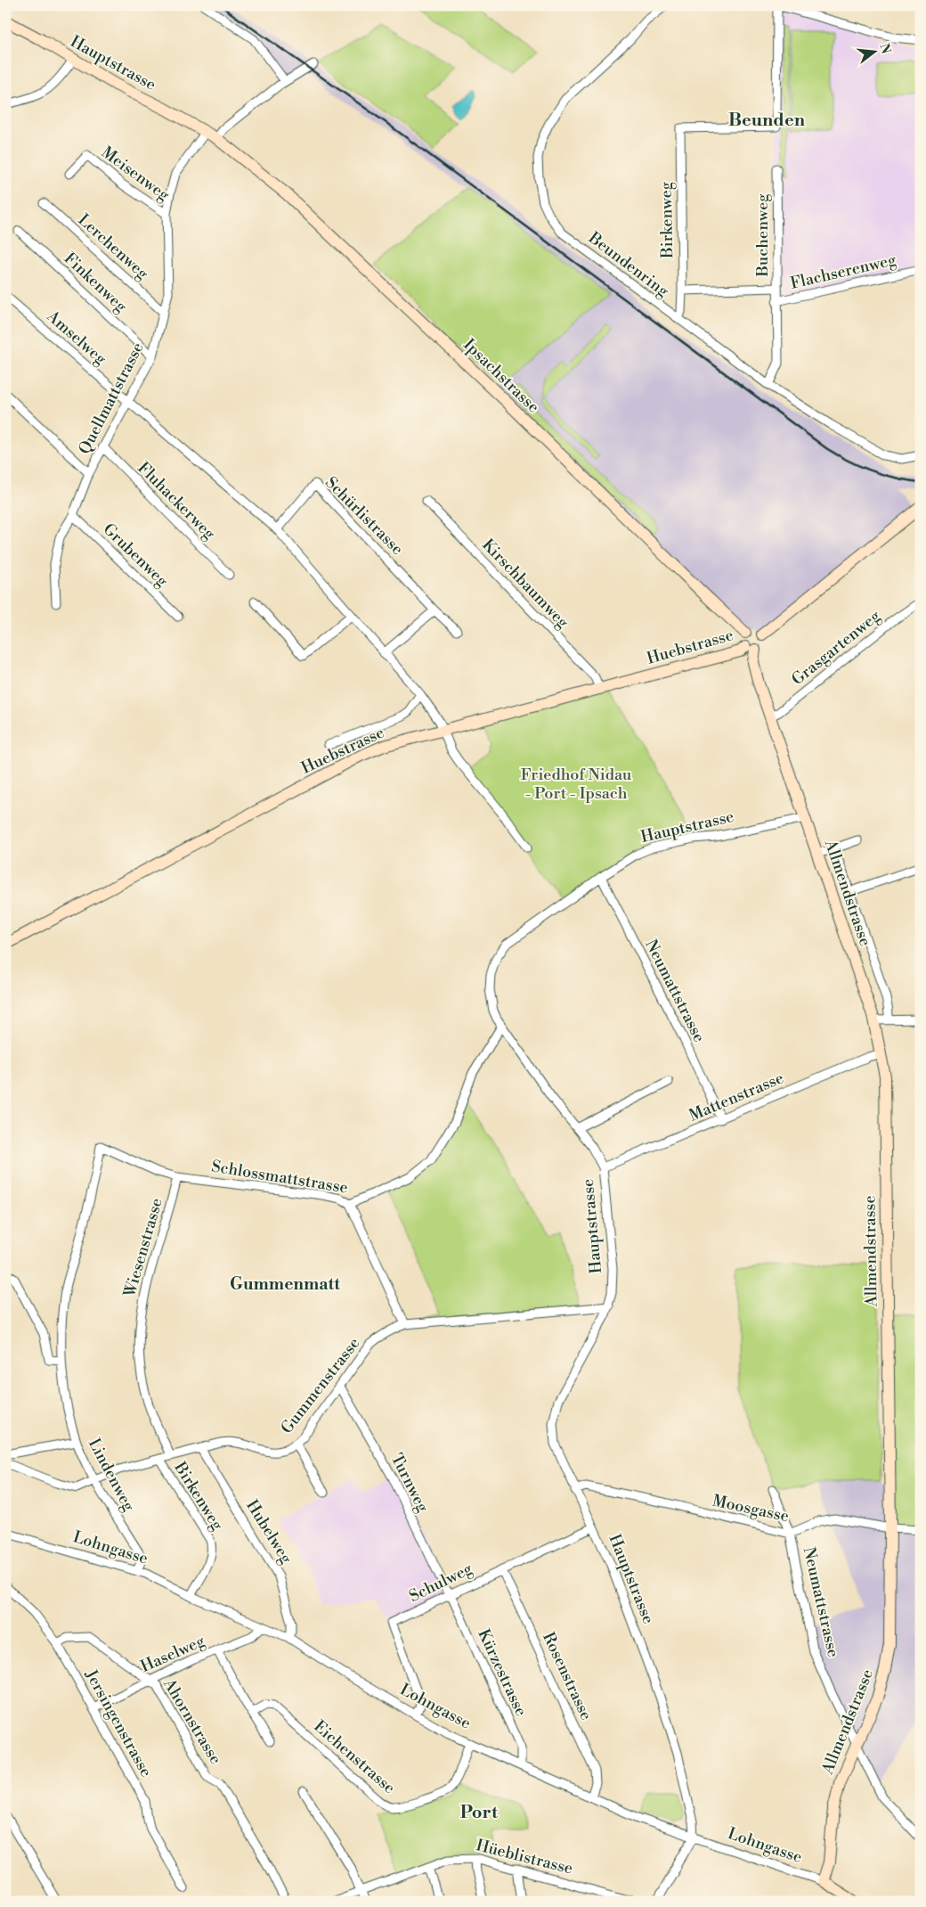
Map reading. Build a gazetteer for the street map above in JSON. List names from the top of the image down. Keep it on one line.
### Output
{"streets":{"main road":["Hauptstrasse","Ipsachstrasse","Huebstrasse","Allmendstrasse","Lohngasse"],"street":["Meisenweg","Birkenweg","Buchenweg","Lerchenweg","Beundenring","Flachserenweg","Finkenweg","Amselweg","Quellmattstrasse","Fluhackerweg","Schürlistrasse","Grubenweg","Kirschbaumweg","Grasgartenweg","Neumattstrasse","Mattenstrasse","Schlossmattstrasse","Wiesenstrasse","Gummenstrasse","Lindenweg","Turnweg","Moosgasse","Hubelweg","Schulweg","Haselweg","Kürzestrasse","Rosenstrasse","Ahornstrasse","Jersingenstrasse","Eichenstrasse","Hüeblistrasse"]},"crossings":[["Hauptstrasse","Ipsachstrasse"],["Hauptstrasse","Quellmattstrasse"],["Hauptstrasse","Allmendstrasse"],["Hauptstrasse","Neumattstrasse"],["Hauptstrasse","Mattenstrasse"],["Hauptstrasse","Schlossmattstrasse"],["Hauptstrasse","Gummenstrasse"],["Hauptstrasse","Moosgasse"],["Hauptstrasse","Lohngasse"],["Hauptstrasse","Schulweg"],["Meisenweg","Quellmattstrasse"],["Birkenweg","Beundenring"],["Birkenweg","Gummenstrasse"],["Birkenweg","Lohngasse"],["Buchenweg","Flachserenweg"],["Lerchenweg","Quellmattstrasse"],["Beundenring","Flachserenweg"],["Finkenweg","Quellmattstrasse"],["Amselweg","Quellmattstrasse"],["Ipsachstrasse","Quellmattstrasse"],["Ipsachstrasse","Huebstrasse"],["Ipsachstrasse","Allmendstrasse"],["Quellmattstrasse","Fluhackerweg"],["Quellmattstrasse","Grubenweg"],["Kirschbaumweg","Huebstrasse"],["Huebstrasse","Allmendstrasse"],["Grasgartenweg","Allmendstrasse"],["Allmendstrasse","Neumattstrasse"],["Allmendstrasse","Mattenstrasse"],["Allmendstrasse","Moosgasse"],["Allmendstrasse","Lohngasse"],["Neumattstrasse","Mattenstrasse"],["Neumattstrasse","Moosgasse"],["Schlossmattstrasse","Wiesenstrasse"],["Schlossmattstrasse","Lindenweg"],["Wiesenstrasse","Gummenstrasse"],["Gummenstrasse","Lindenweg"],["Gummenstrasse","Turnweg"],["Gummenstrasse","Hubelweg"],["Lindenweg","Lohngasse"],["Turnweg","Schulweg"],["Turnweg","Kürzestrasse"],["Hubelweg","Lohngasse"],["Lohngasse","Schulweg"],["Lohngasse","Haselweg"],["Lohngasse","Kürzestrasse"],["Lohngasse","Rosenstrasse"],["Lohngasse","Eichenstrasse"],["Schulweg","Kürzestrasse"],["Schulweg","Rosenstrasse"],["Haselweg","Ahornstrasse"],["Haselweg","Jersingenstrasse"],["Ahornstrasse","Jersingenstrasse"]],"districts":["Beunden","Gummenmatt","Port"],"parks":["Friedhof Nidau - Port - Ipsach"],"north":"right"}
